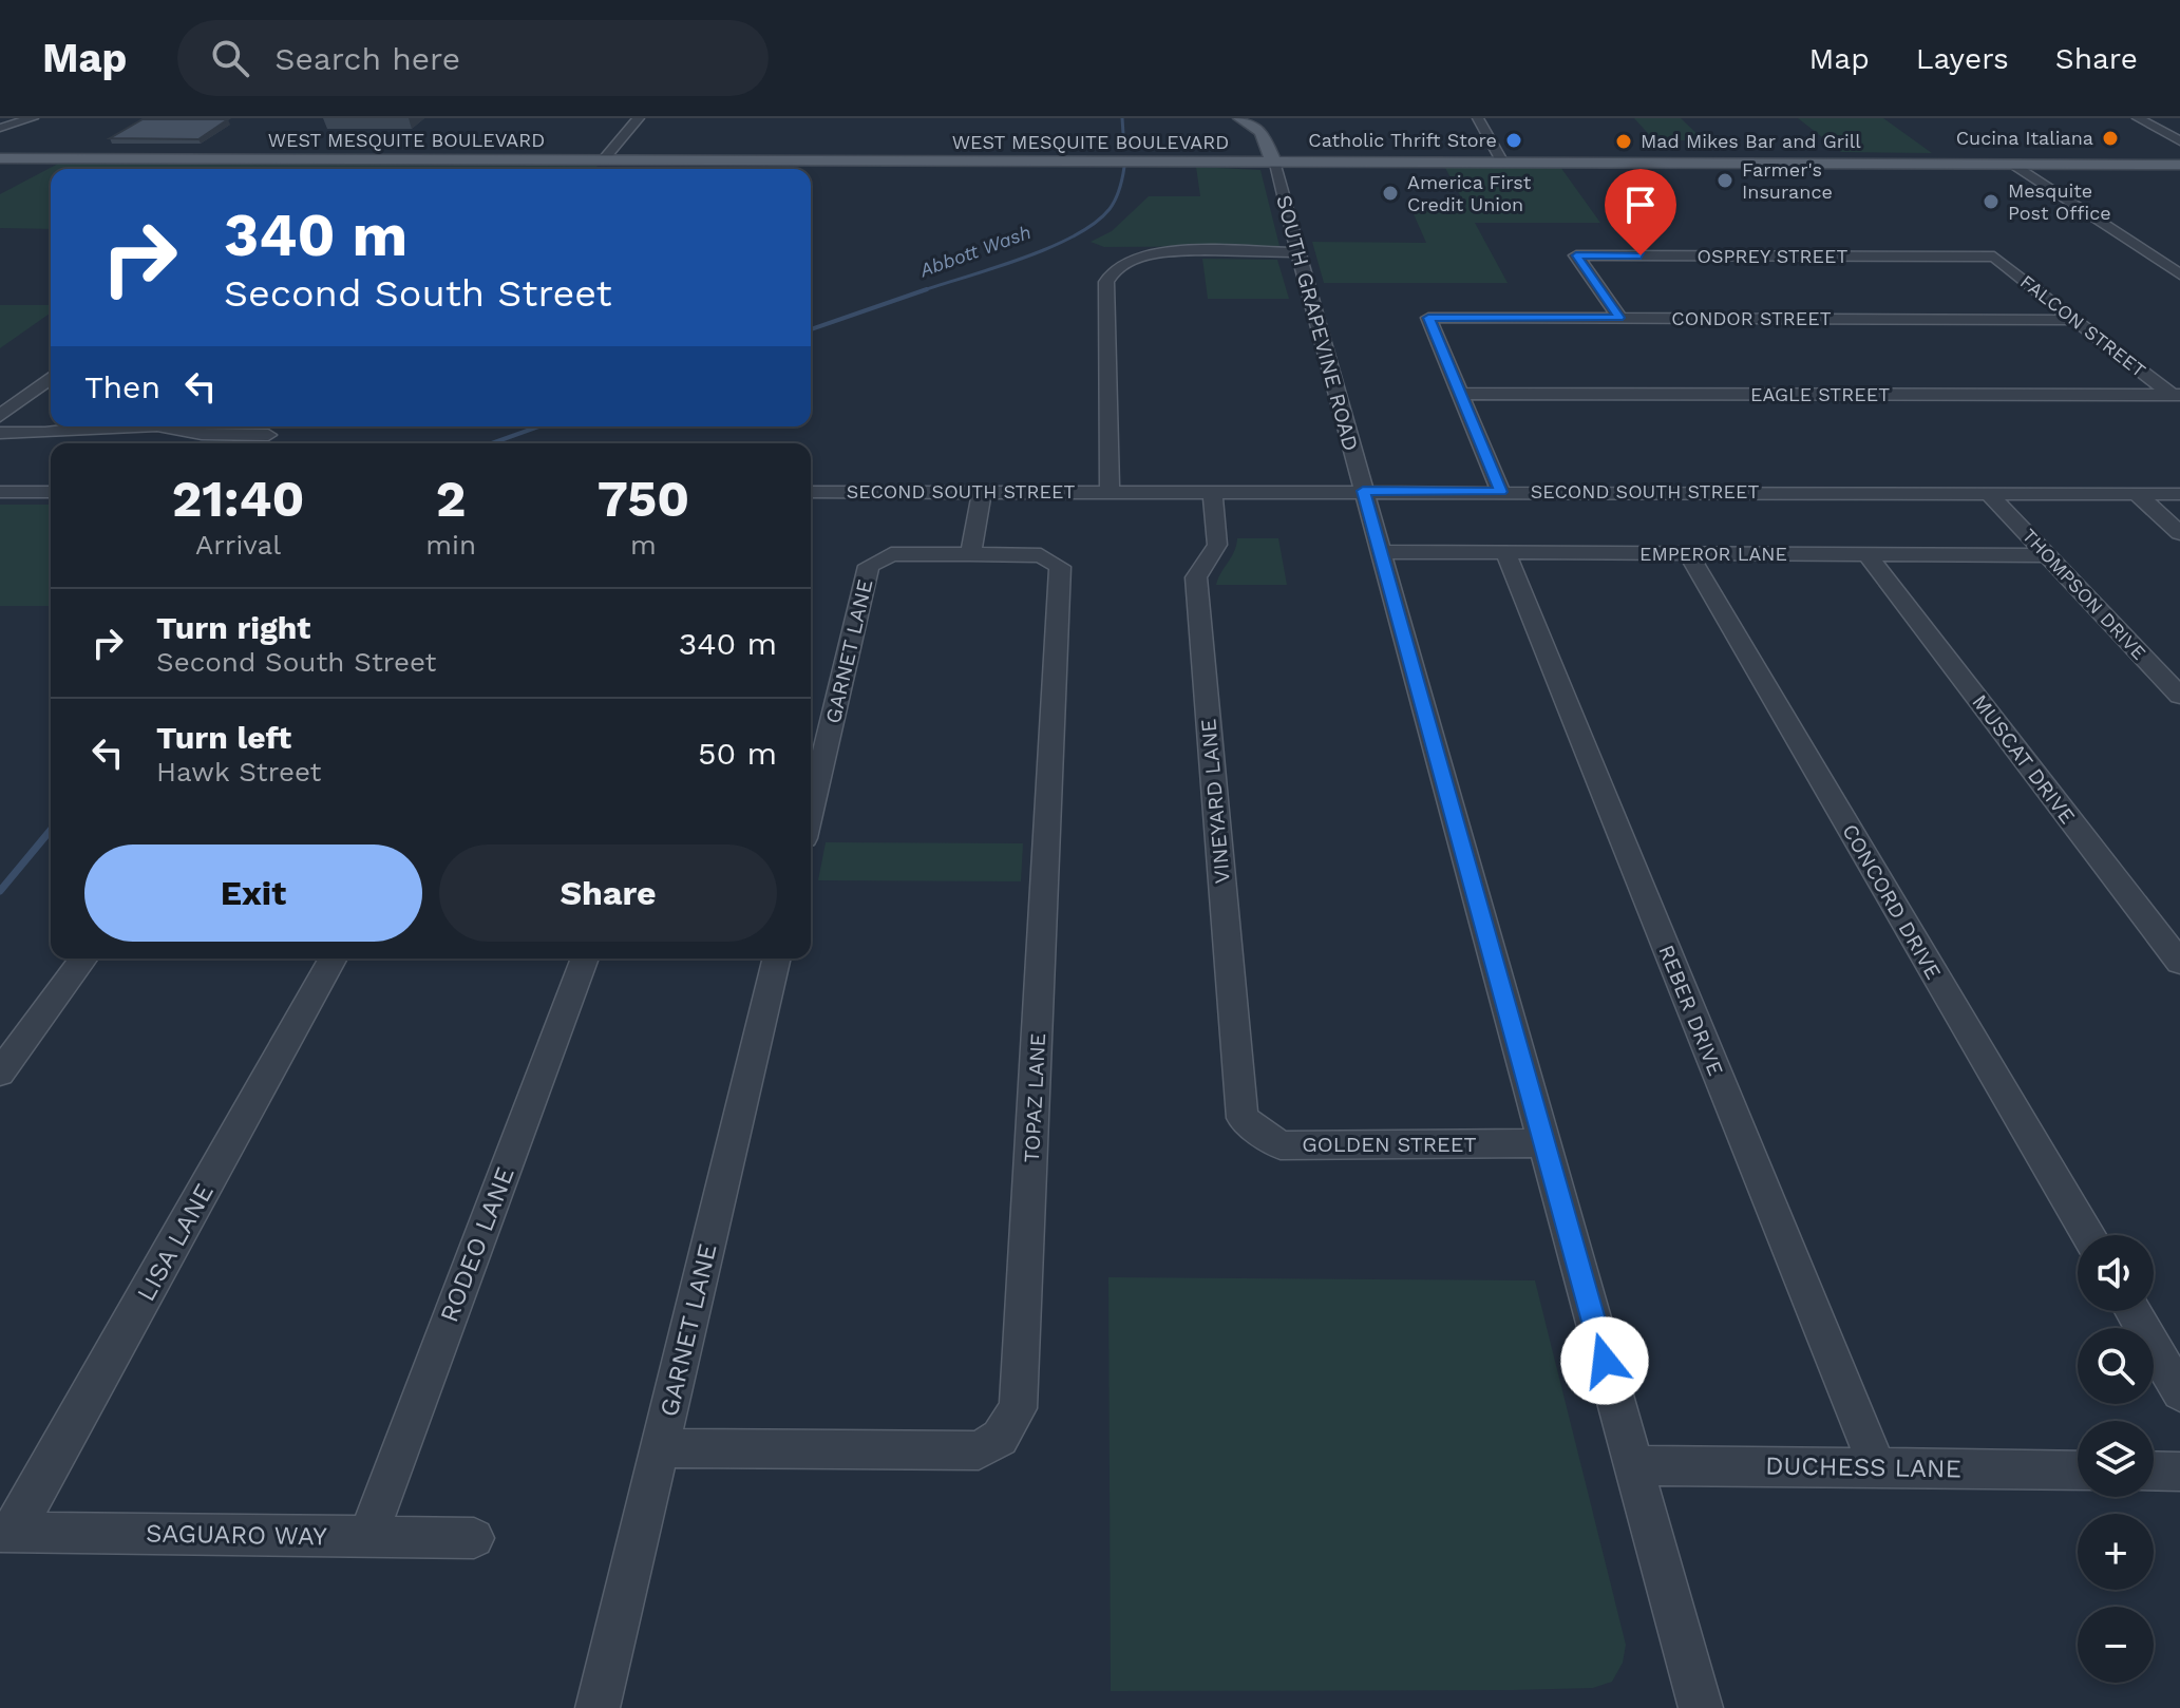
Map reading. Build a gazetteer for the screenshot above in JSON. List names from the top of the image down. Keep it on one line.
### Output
{"streets":{"main road":["WEST MESQUITE BOULEVARD"],"street":["OSPREY STREET","CONDOR STREET","SOUTH GRAPEVINE ROAD","FALCON STREET","EAGLE STREET","SECOND SOUTH STREET","EMPEROR LANE","THOMPSON DRIVE","GARNET LANE","MUSCAT DRIVE","VINEYARD LANE","CONCORD DRIVE","REBER DRIVE","TOPAZ LANE","GOLDEN STREET","LISA LANE","RODEO LANE","DUCHESS LANE","SAGUARO WAY"]},"crossings":[["WEST MESQUITE BOULEVARD","SOUTH GRAPEVINE ROAD"],["OSPREY STREET","CONDOR STREET"],["OSPREY STREET","FALCON STREET"],["CONDOR STREET","FALCON STREET"],["CONDOR STREET","EAGLE STREET"],["SOUTH GRAPEVINE ROAD","SECOND SOUTH STREET"],["SOUTH GRAPEVINE ROAD","EMPEROR LANE"],["SOUTH GRAPEVINE ROAD","GOLDEN STREET"],["SOUTH GRAPEVINE ROAD","DUCHESS LANE"],["FALCON STREET","EAGLE STREET"],["SECOND SOUTH STREET","THOMPSON DRIVE"],["SECOND SOUTH STREET","VINEYARD LANE"],["EMPEROR LANE","THOMPSON DRIVE"],["EMPEROR LANE","MUSCAT DRIVE"],["EMPEROR LANE","CONCORD DRIVE"],["EMPEROR LANE","REBER DRIVE"],["GARNET LANE","TOPAZ LANE"],["VINEYARD LANE","GOLDEN STREET"],["REBER DRIVE","DUCHESS LANE"],["LISA LANE","SAGUARO WAY"],["RODEO LANE","SAGUARO WAY"]],"water":["Abbott Wash"],"places":["Cucina Italiana","Catholic Thrift Store","Mad Mikes Bar and Grill","Farmer's Insurance","America First Credit Union","Mesquite Post Office"],"page":{"header":"Map","search":"Search here","nav":["Map","Layers","Share"],"turn":["340 m","Second South Street"],"then":"Then","eta":["21:40","Arrival","2","min","750","m"],"list":[{"name":"Turn right","note":"Second South Street","value":"340 m"},{"name":"Turn left","note":"Hawk Street","value":"50 m"}],"buttons":["Exit","Share"],"map_buttons":["+","−"]}}
